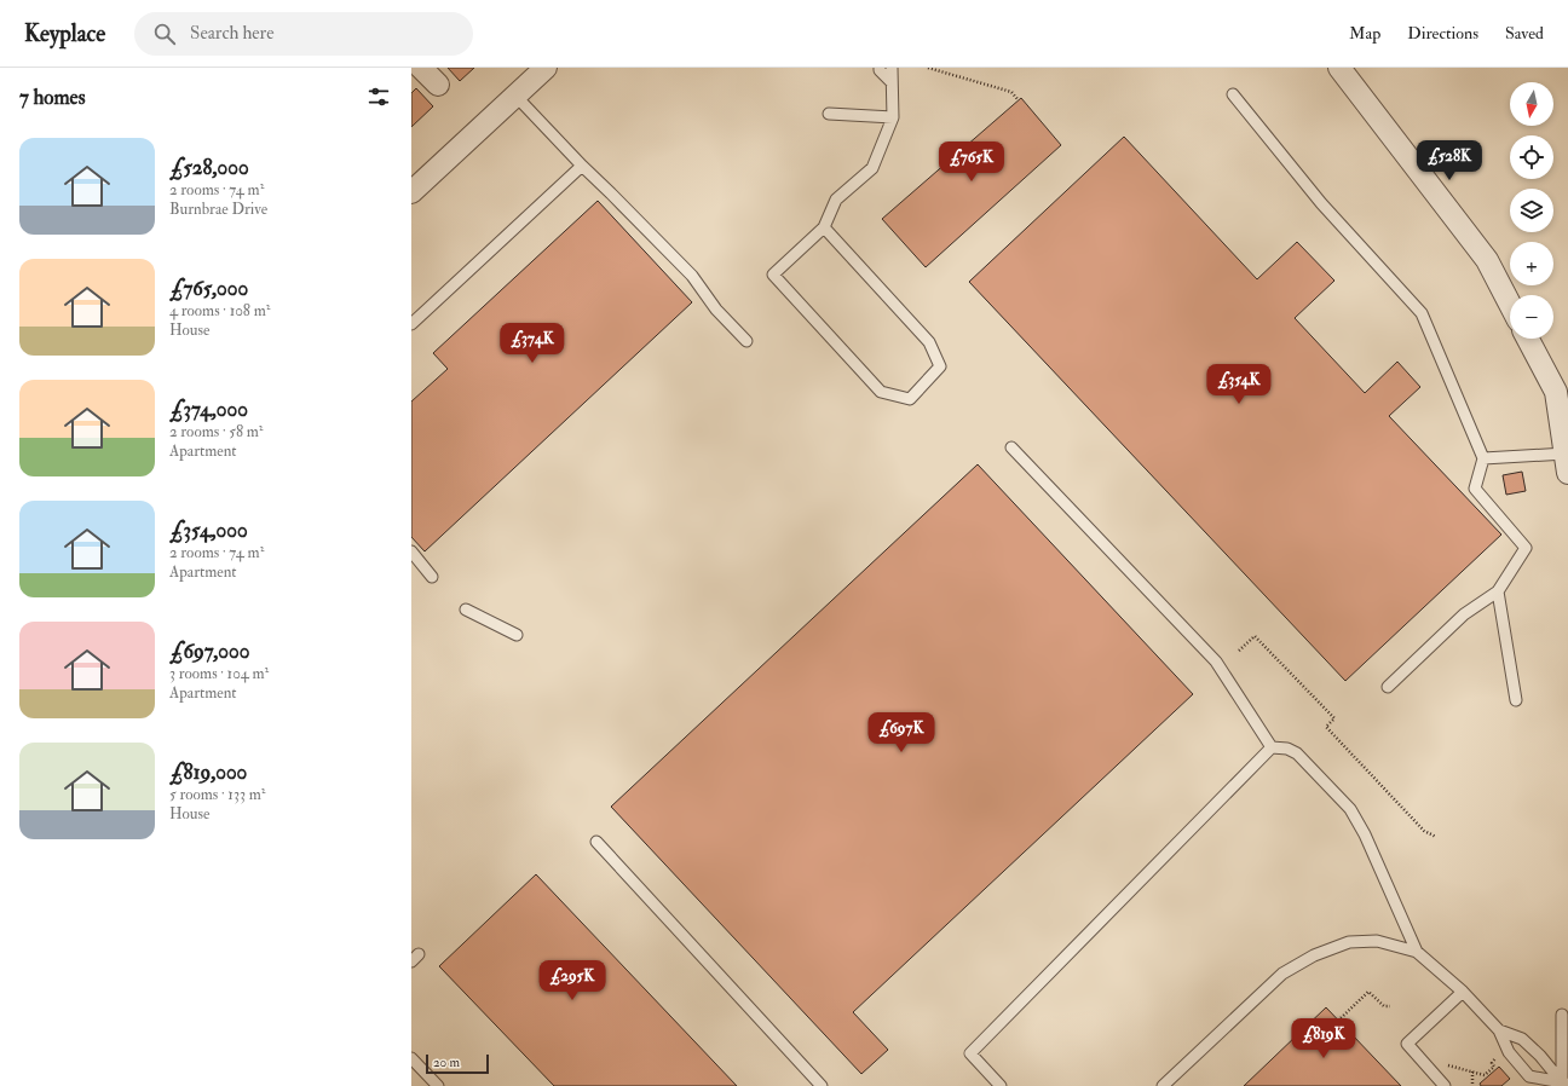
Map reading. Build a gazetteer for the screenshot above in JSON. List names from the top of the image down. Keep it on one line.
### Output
{"scale_bar":"20 m","north":"bottom","page":{"header":"Keyplace","search":"Search here","nav":["Map","Directions","Saved"],"heading":"7 homes","map_buttons":["+","−"],"list":[{"name":"£528,000","note":"2 rooms · 74 m² · Burnbrae Drive"},{"name":"£765,000","note":"4 rooms · 108 m² · House"},{"name":"£374,000","note":"2 rooms · 58 m² · Apartment"},{"name":"£354,000","note":"2 rooms · 74 m² · Apartment"},{"name":"£697,000","note":"3 rooms · 104 m² · Apartment"},{"name":"£819,000","note":"5 rooms · 133 m² · House"}],"price":["£528K","£765K","£374K","£354K","£697K","£295K","£819K"],"scale":"20 m"}}
